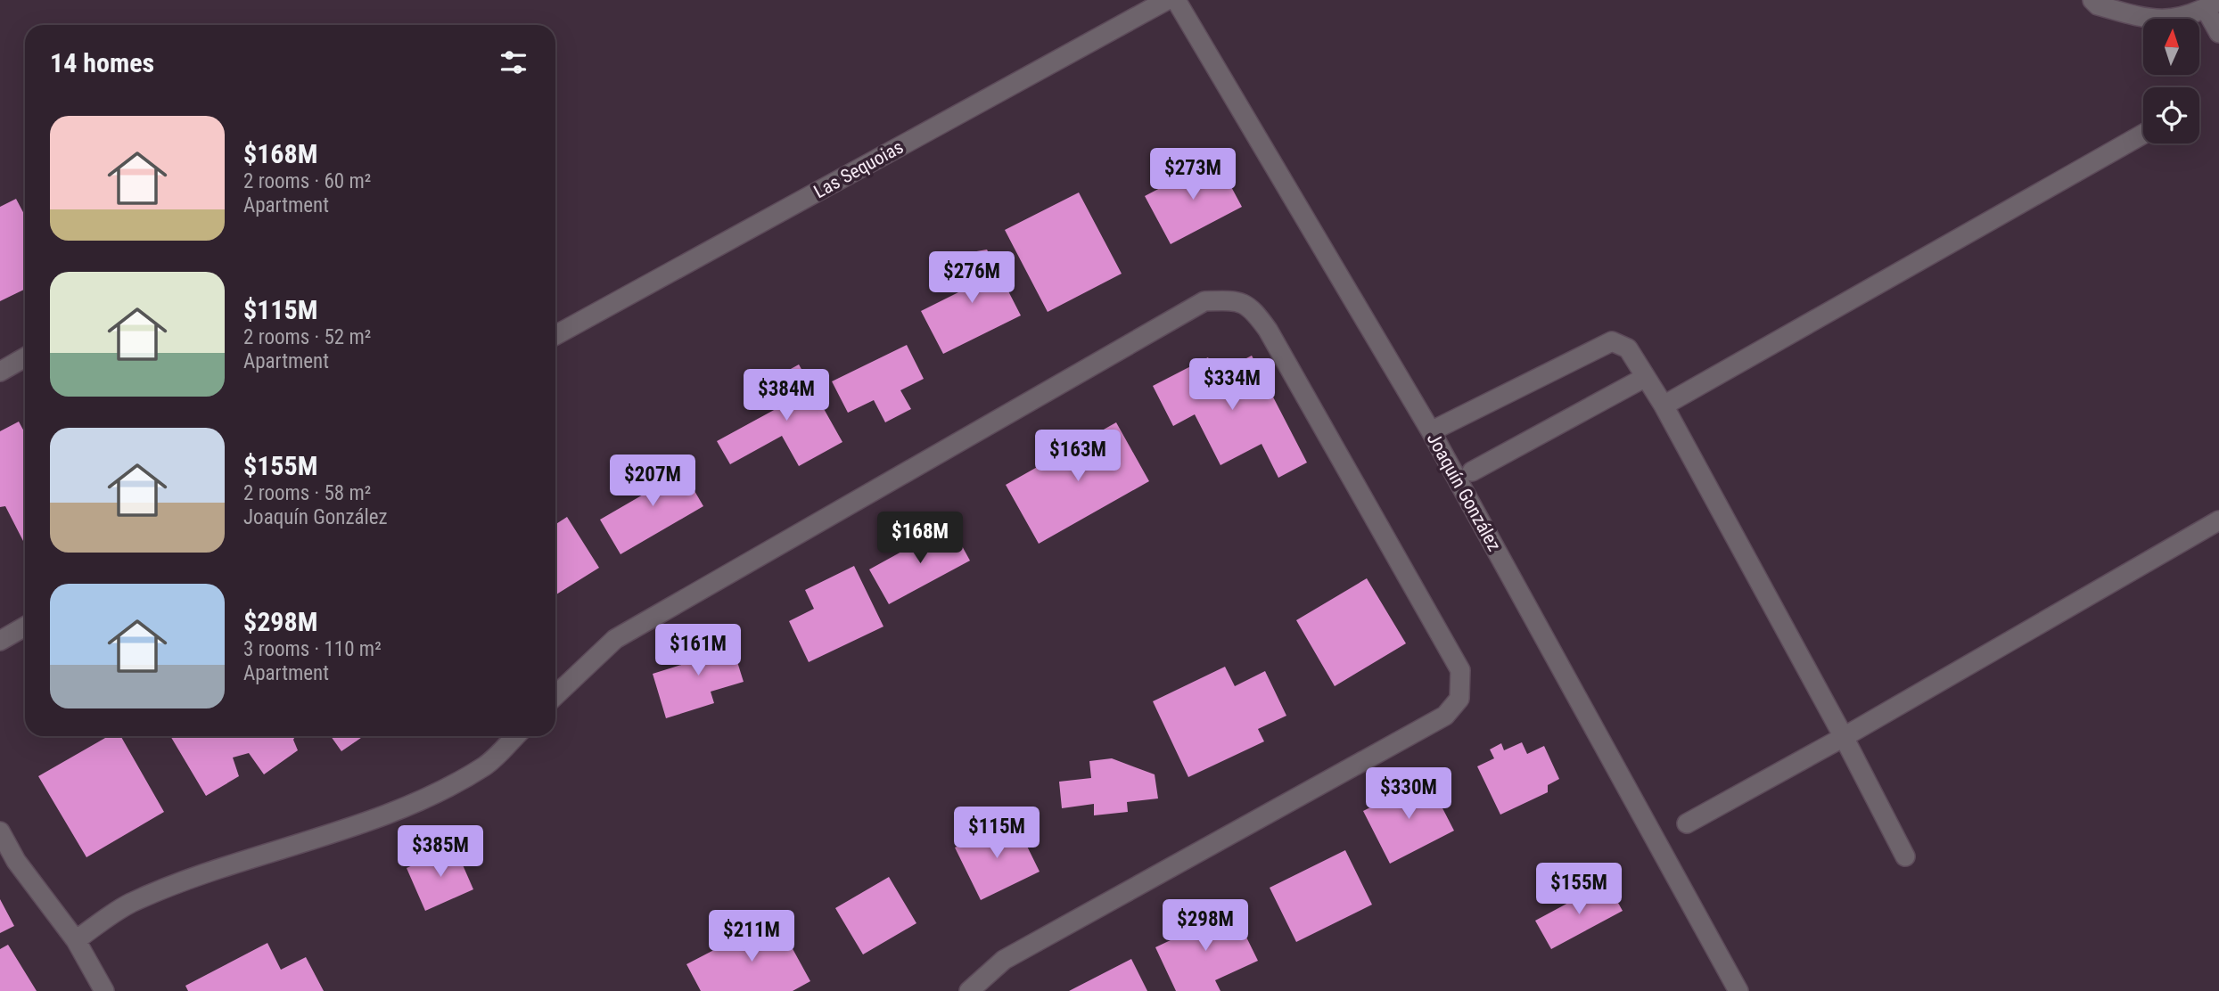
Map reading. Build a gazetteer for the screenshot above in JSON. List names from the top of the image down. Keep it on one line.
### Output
{"streets":{"street":["Las Sequoias","Joaquín González"]},"north":"top","page":{"heading":"14 homes","list":[{"name":"$168M","note":"2 rooms · 60 m² · Apartment"},{"name":"$115M","note":"2 rooms · 52 m² · Apartment"},{"name":"$155M","note":"2 rooms · 58 m² · Joaquín González"},{"name":"$298M","note":"3 rooms · 110 m² · Apartment"}],"price":["$273M","$276M","$334M","$384M","$163M","$207M","$168M","$161M","$330M","$115M","$385M","$155M","$298M","$211M"]}}
